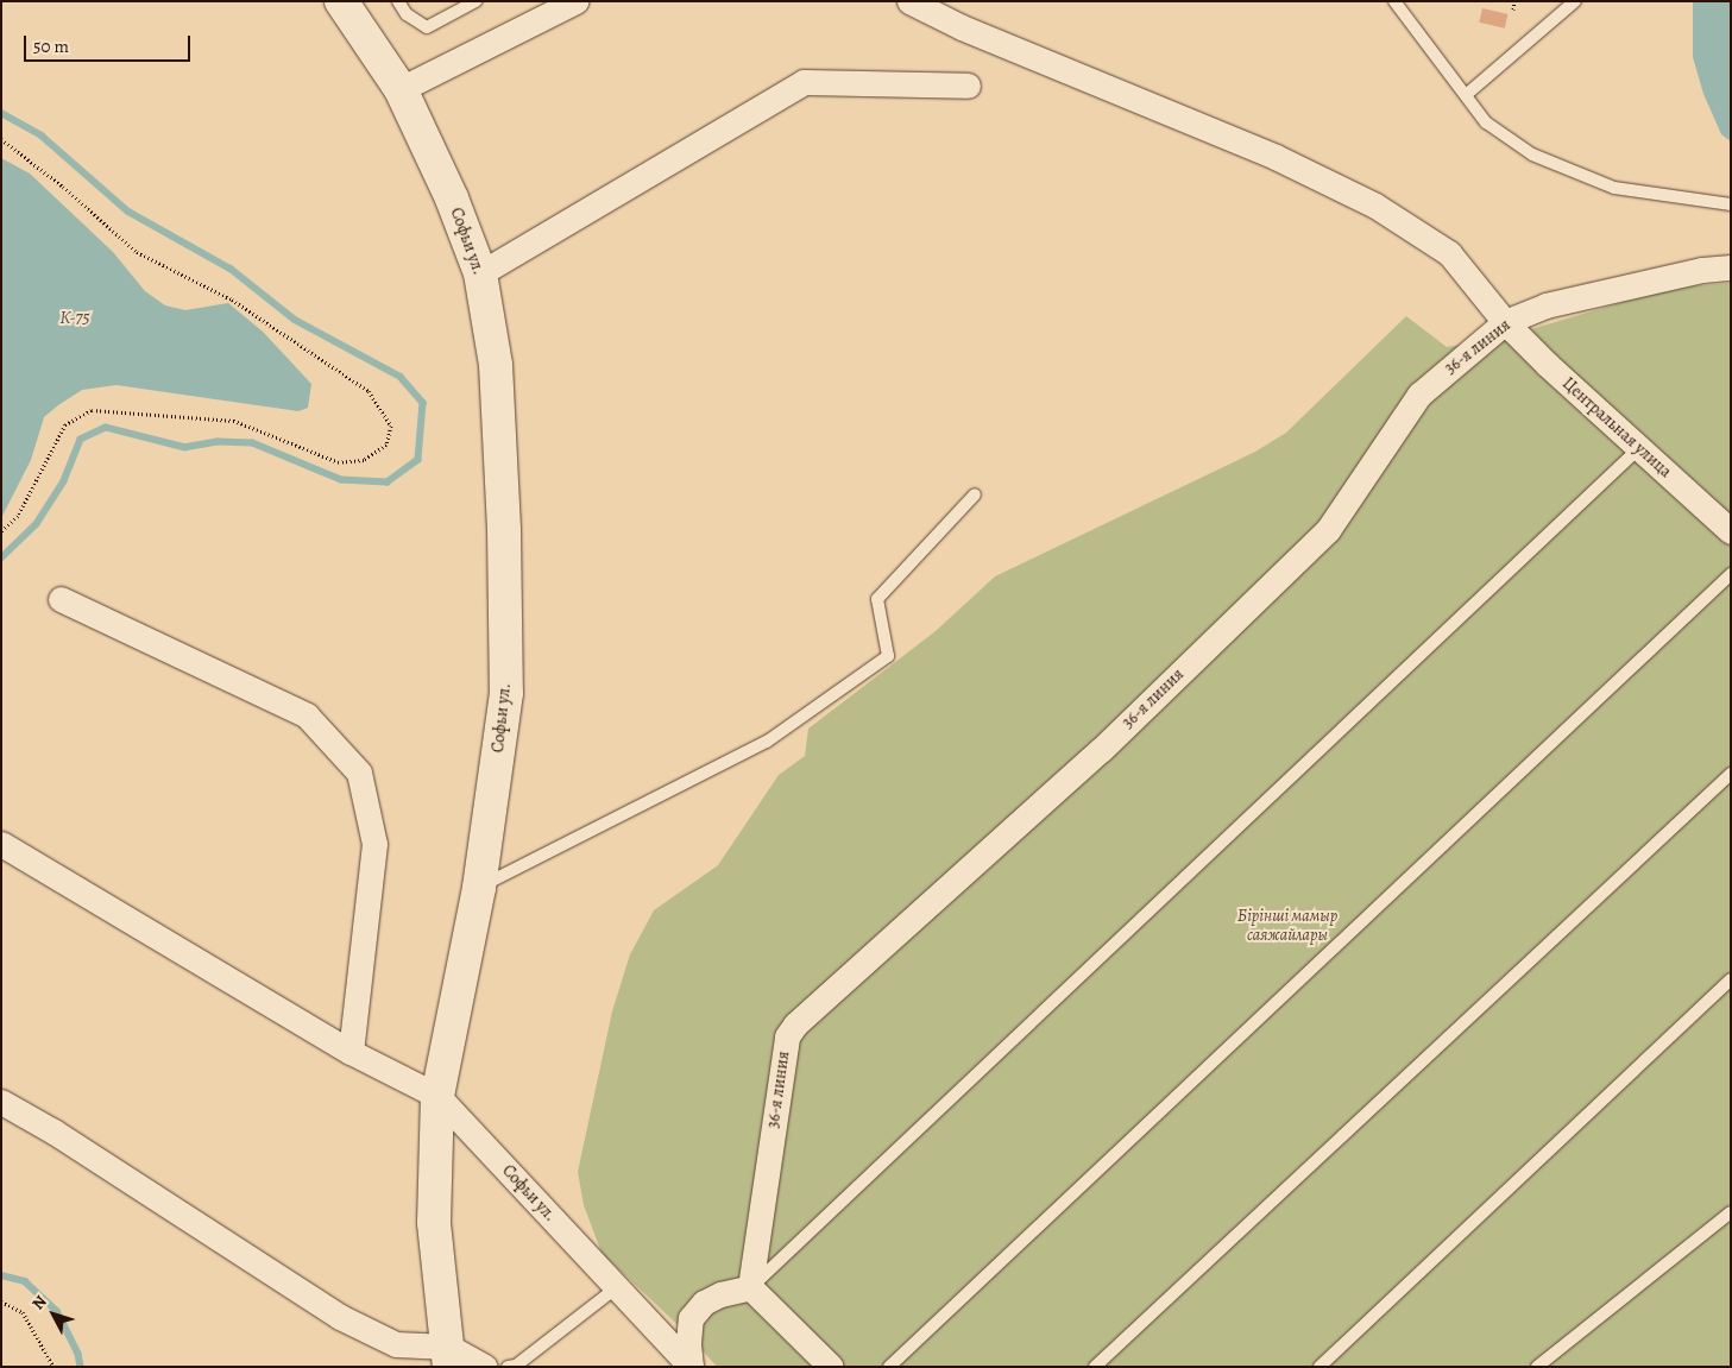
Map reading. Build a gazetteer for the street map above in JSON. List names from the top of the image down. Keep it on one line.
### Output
{"streets":{"street":["Софьи ул.","36-я линия","Центральная улица"]},"crossings":[["36-я линия","Центральная улица"]],"water":["К-75"],"parks":["Бірінші мамыр саяжайлары"],"scale_bar":"50 m","north":"top left"}
